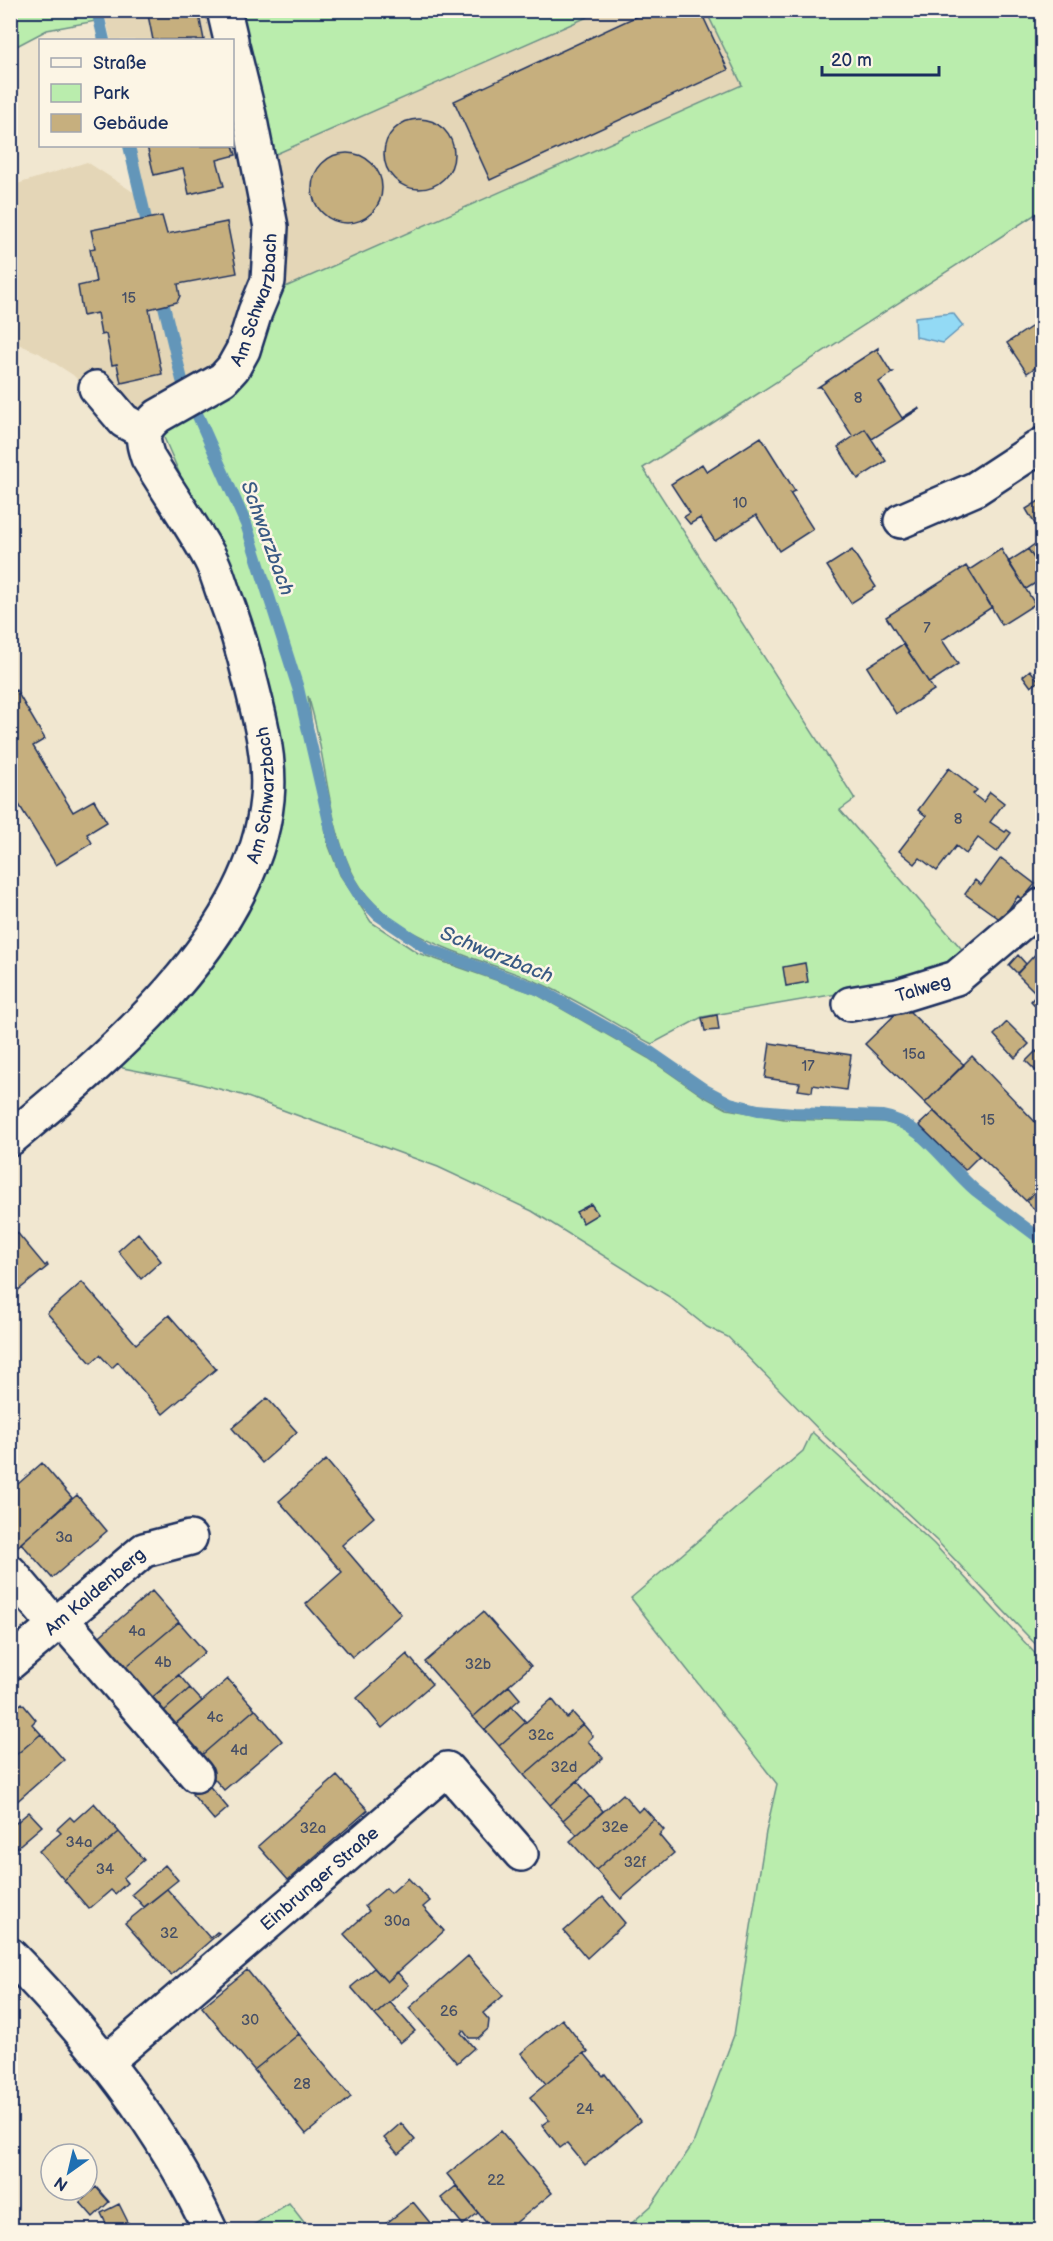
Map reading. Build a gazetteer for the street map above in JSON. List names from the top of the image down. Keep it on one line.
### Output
{"streets":{"street":["Am Schwarzbach","Talweg","Am Kaldenberg","Einbrunger Straße"]},"water":["Schwarzbach"],"house_numbers":["15","8","10","7","8","15a","17","15","3a","4a","4b","32b","4c","32c","4d","32d","32e","32a","34a","32f","34","30a","32","26","30","28","24","22"],"legend":["Straße","Park","Gebäude"],"scale_bar":"20 m","north":"bottom left"}
